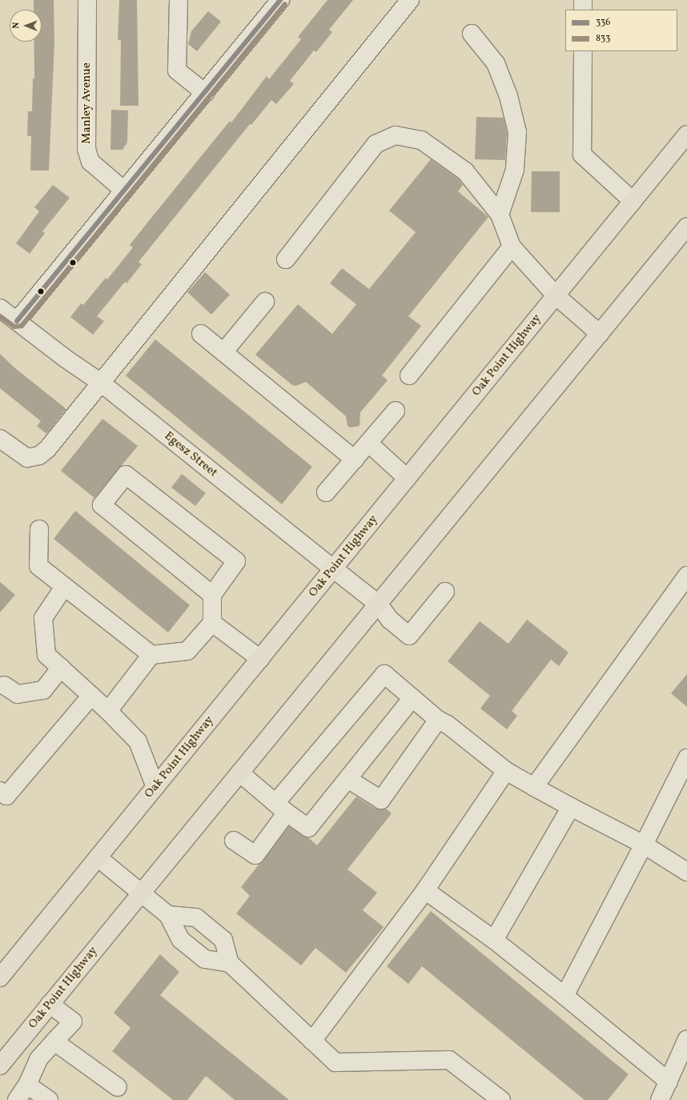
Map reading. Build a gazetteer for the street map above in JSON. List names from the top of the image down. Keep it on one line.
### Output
{"streets":{"main road":["Oak Point Highway"],"street":["Manley Avenue","Egesz Street"]},"crossings":[["Oak Point Highway","Egesz Street"]],"lines":["transit line 336","transit line 833"],"legend":["336","833"],"north":"left"}
